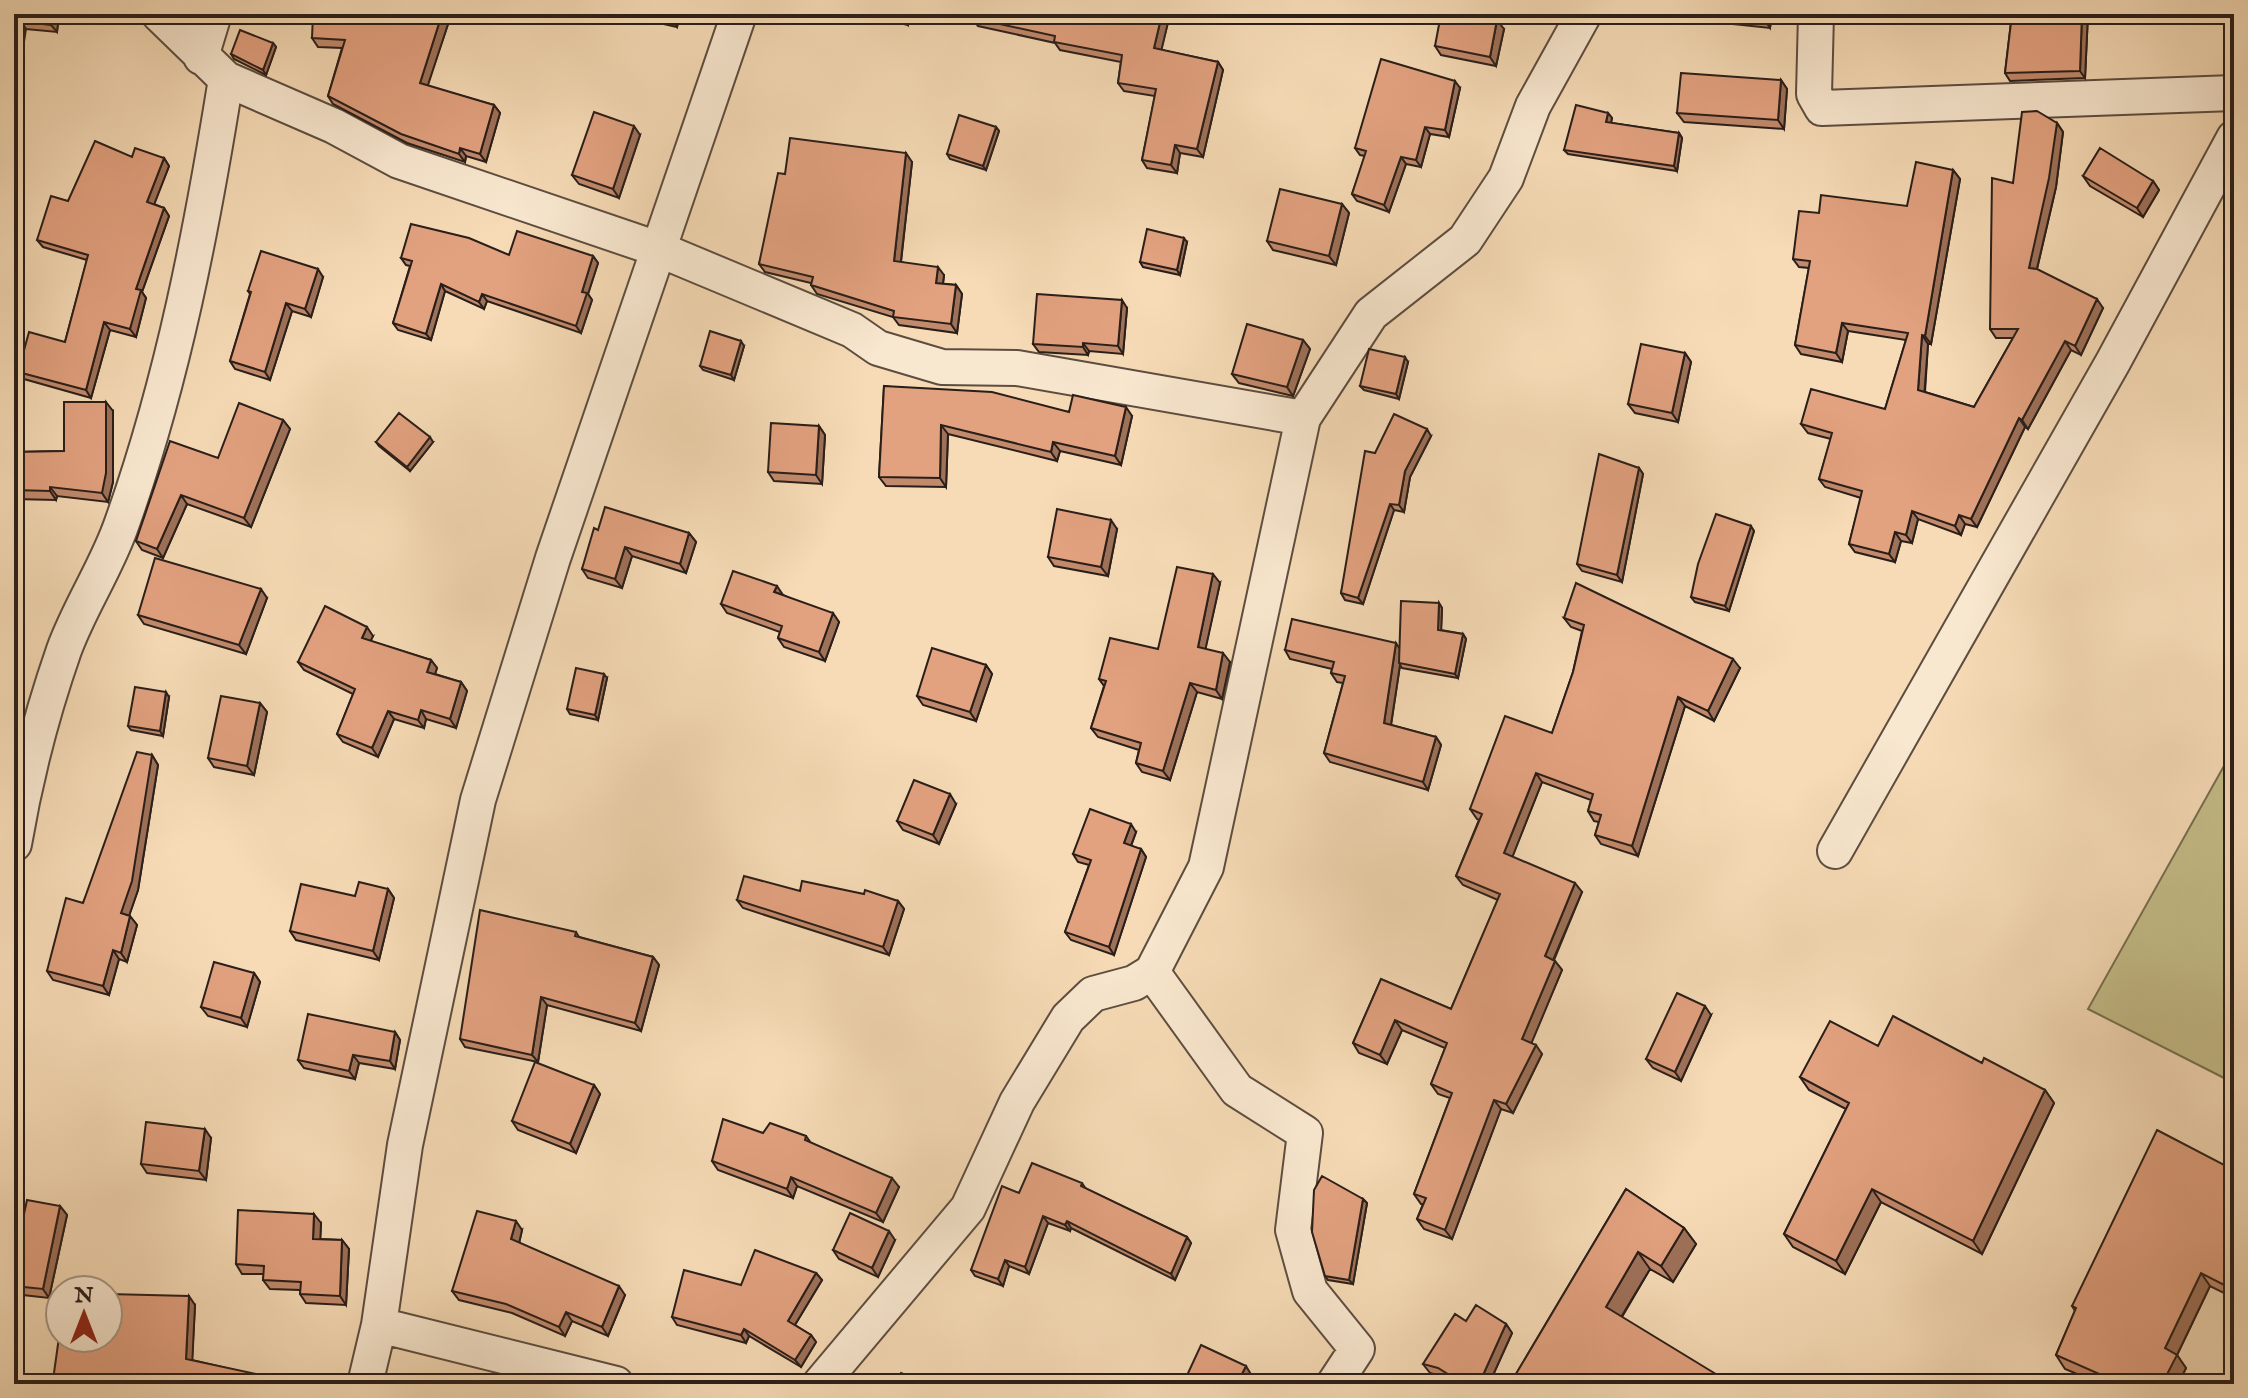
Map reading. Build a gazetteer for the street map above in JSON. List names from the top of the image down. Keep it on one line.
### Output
{"north":"top"}
